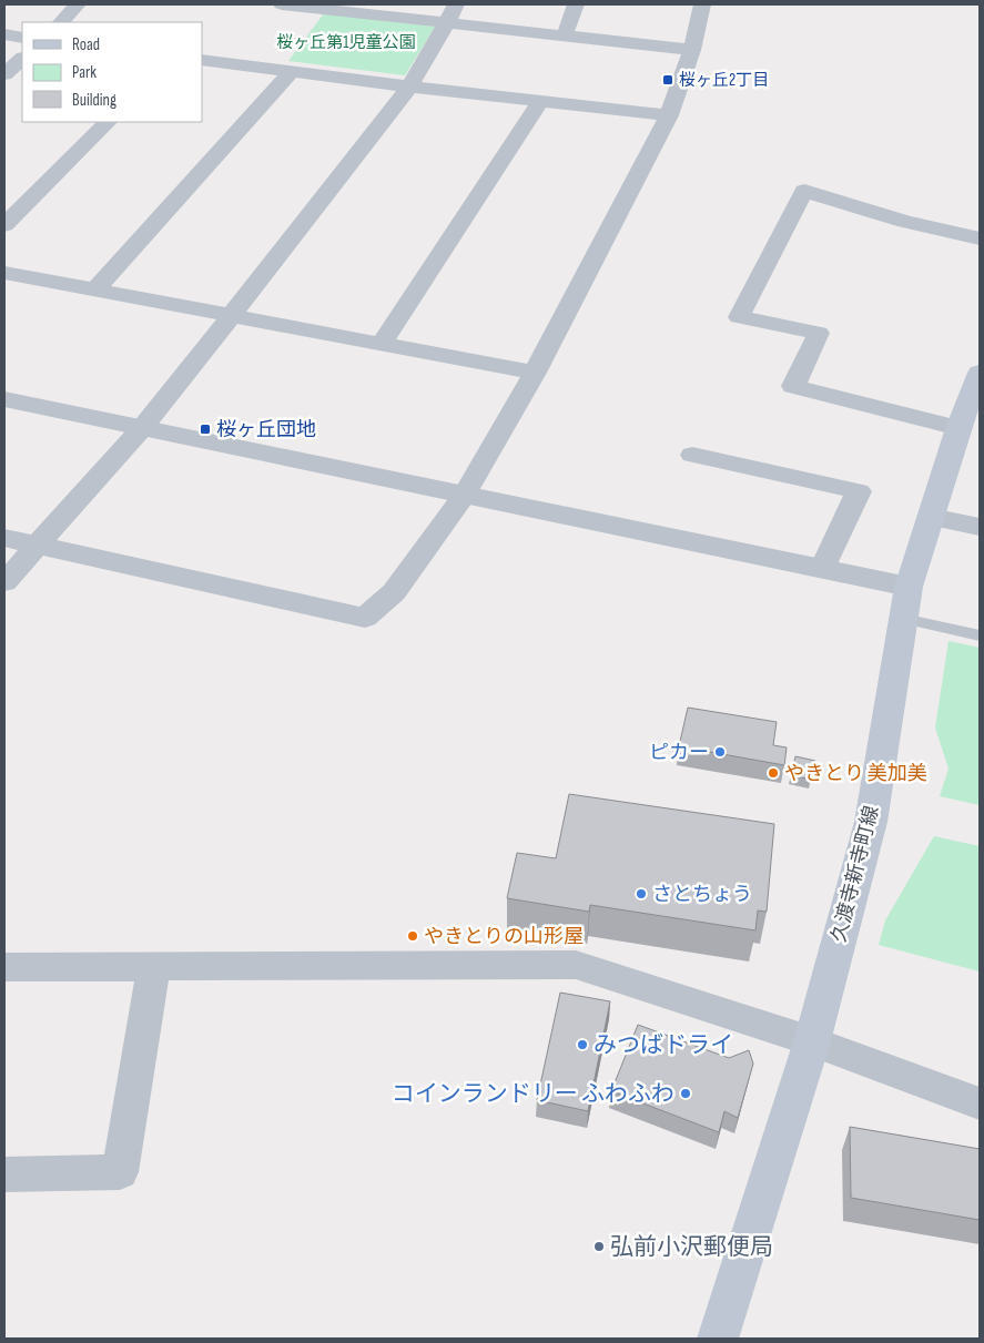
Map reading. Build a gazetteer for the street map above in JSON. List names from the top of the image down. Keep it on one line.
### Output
{"streets":{"main road":["久渡寺新寺町線"]},"parks":["桜ヶ丘第1児童公園"],"places":{"transit":["桜ヶ丘2丁目","桜ヶ丘団地"],"other":["ピカー","やきとり 美加美","さとちょう","やきとりの山形屋","みつばドライ","コインランドリー ふわふわ","弘前小沢郵便局"]},"legend":["Road","Park","Building"]}
